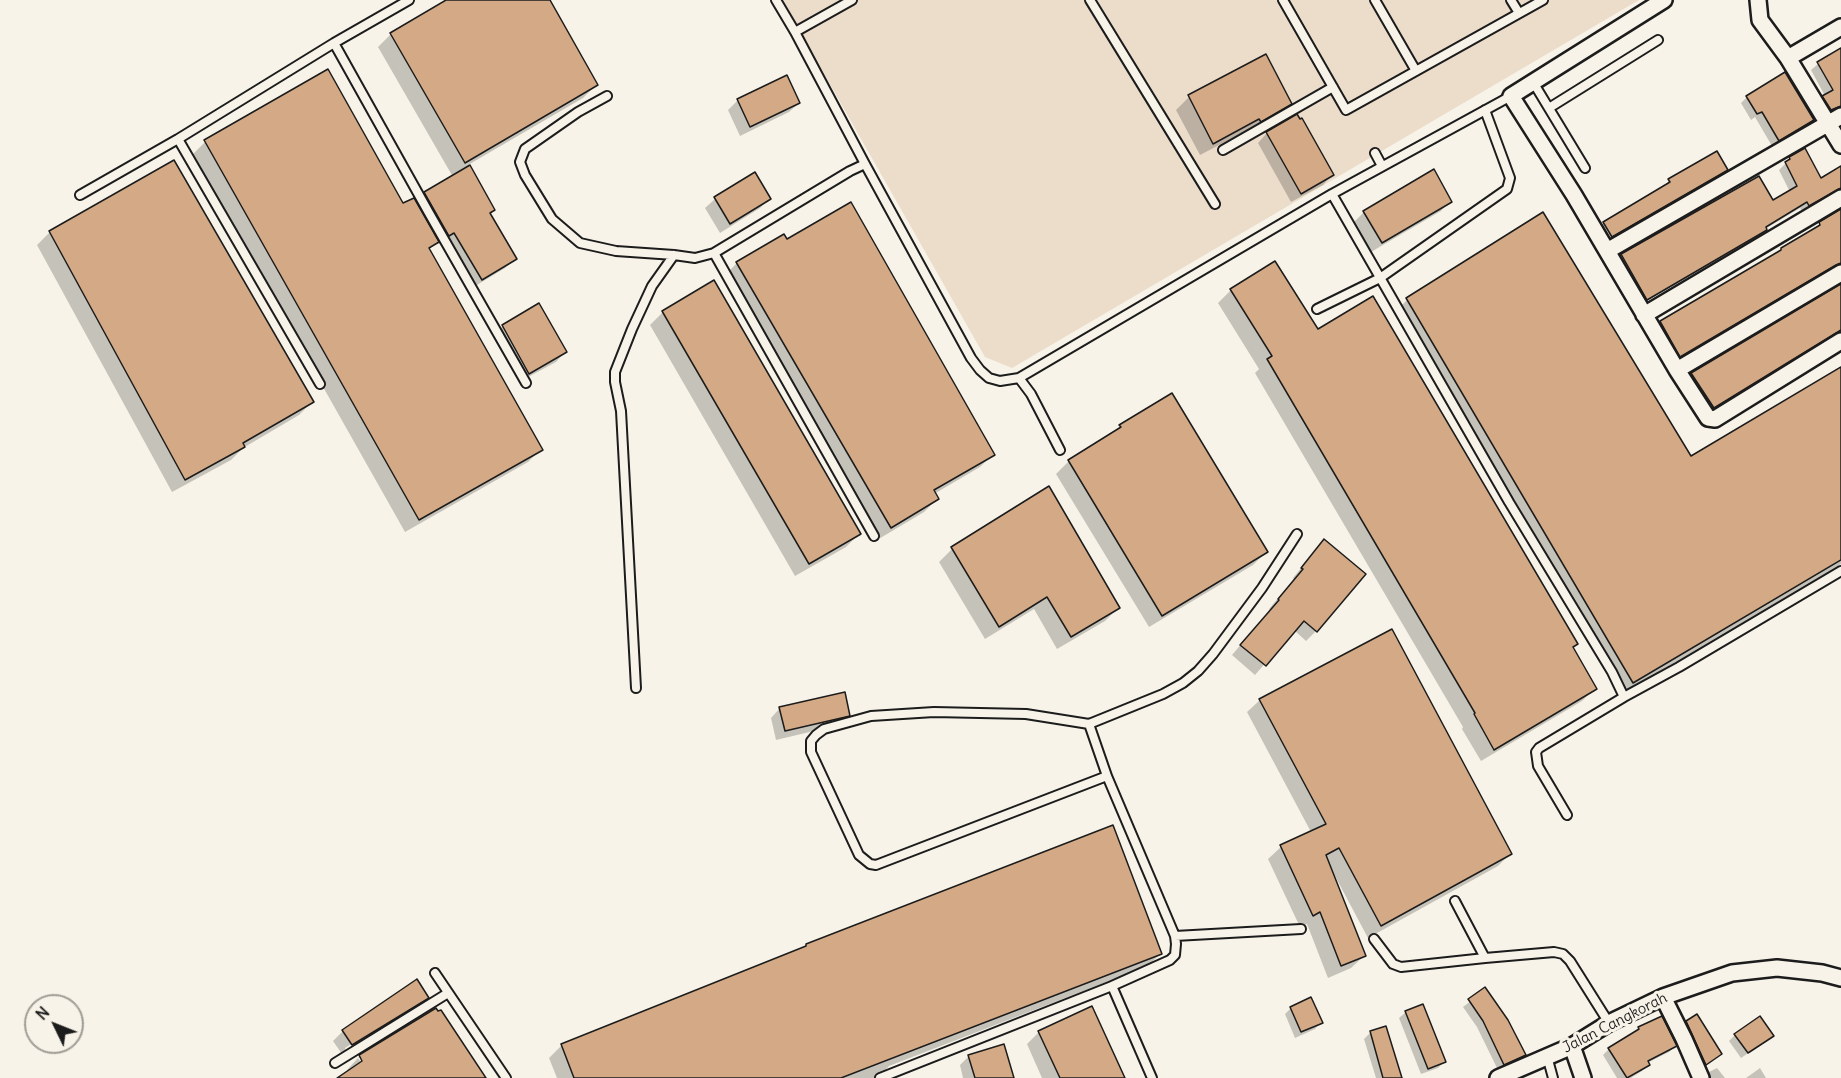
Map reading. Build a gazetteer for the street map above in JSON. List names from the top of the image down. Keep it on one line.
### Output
{"streets":{"street":["Jalan Cangkorah"]},"north":"top left"}
